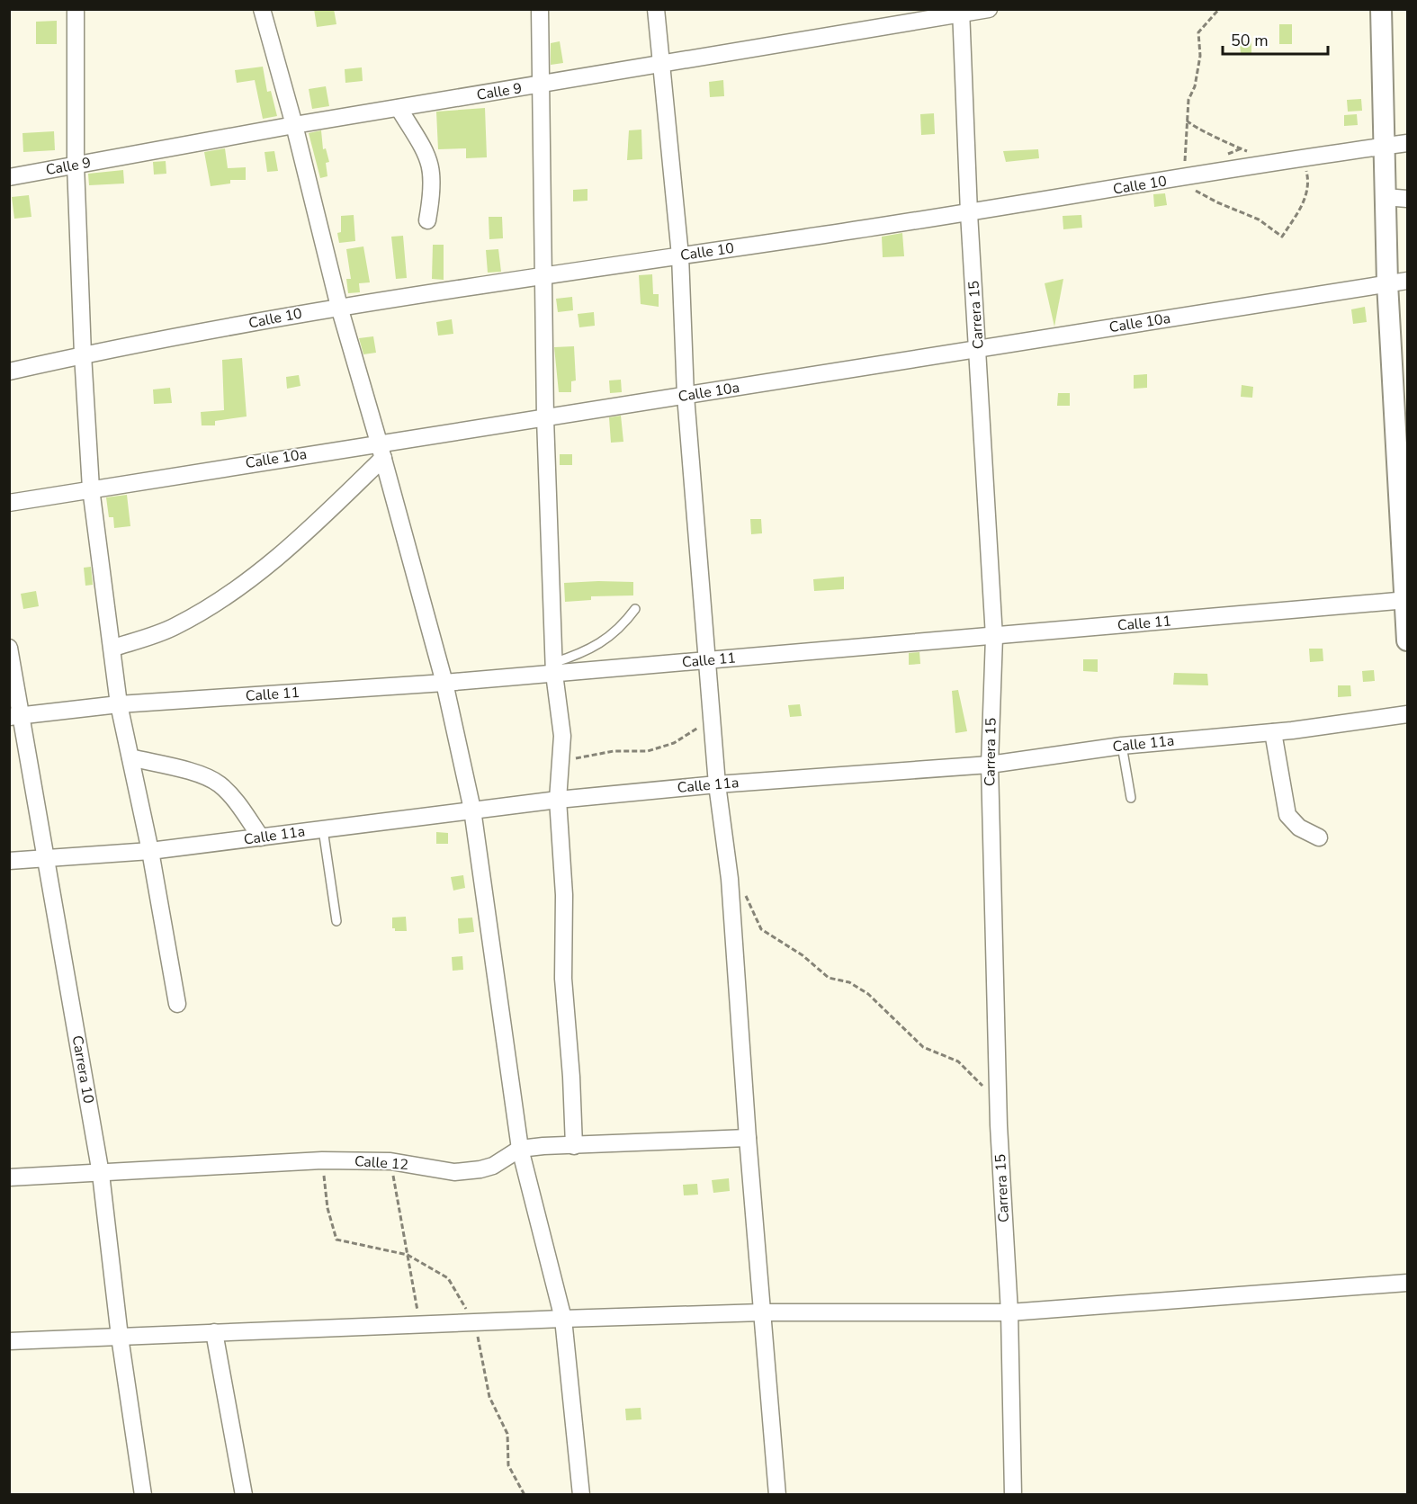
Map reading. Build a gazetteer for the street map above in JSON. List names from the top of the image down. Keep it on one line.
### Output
{"streets":{"street":["Calle 9","Calle 10","Carrera 15","Calle 10a","Calle 11","Calle 11a","Carrera 10","Calle 12"]},"crossings":[["Calle 9","Carrera 15"],["Calle 10","Carrera 15"],["Carrera 15","Calle 10a"],["Carrera 15","Calle 11"],["Carrera 15","Calle 11a"],["Calle 11","Carrera 10"],["Calle 11a","Carrera 10"],["Carrera 10","Calle 12"]],"scale_bar":"50 m"}
